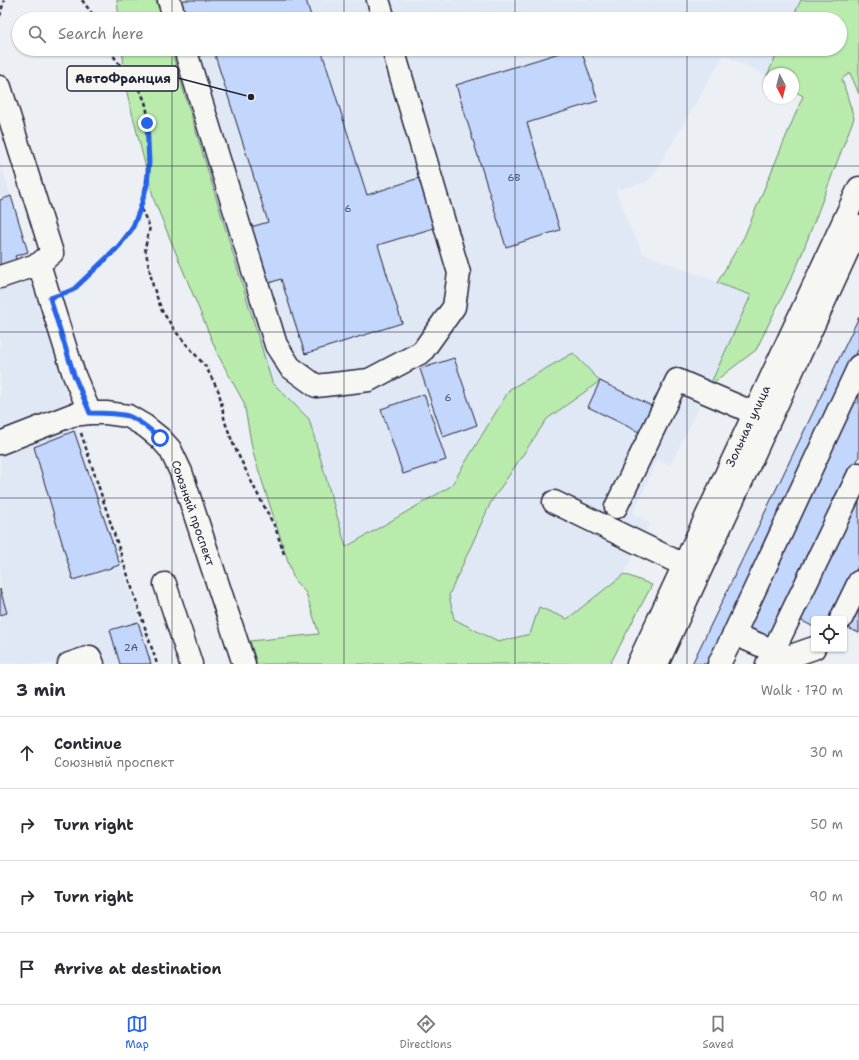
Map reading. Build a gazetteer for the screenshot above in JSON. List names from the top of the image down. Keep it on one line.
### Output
{"streets":{"street":["Зольная улица","Союзный проспект"]},"places":["АвтоФранция"],"house_numbers":["6В","6","6","2А"],"north":"bottom","page":{"search":"Search here","heading":["3 min","Walk · 170 m"],"list":[["Continue","Союзный проспект","30 m"],["Turn right","50 m"],["Turn right","90 m"],"Arrive at destination"],"nav":["Map","Directions","Saved"]}}
